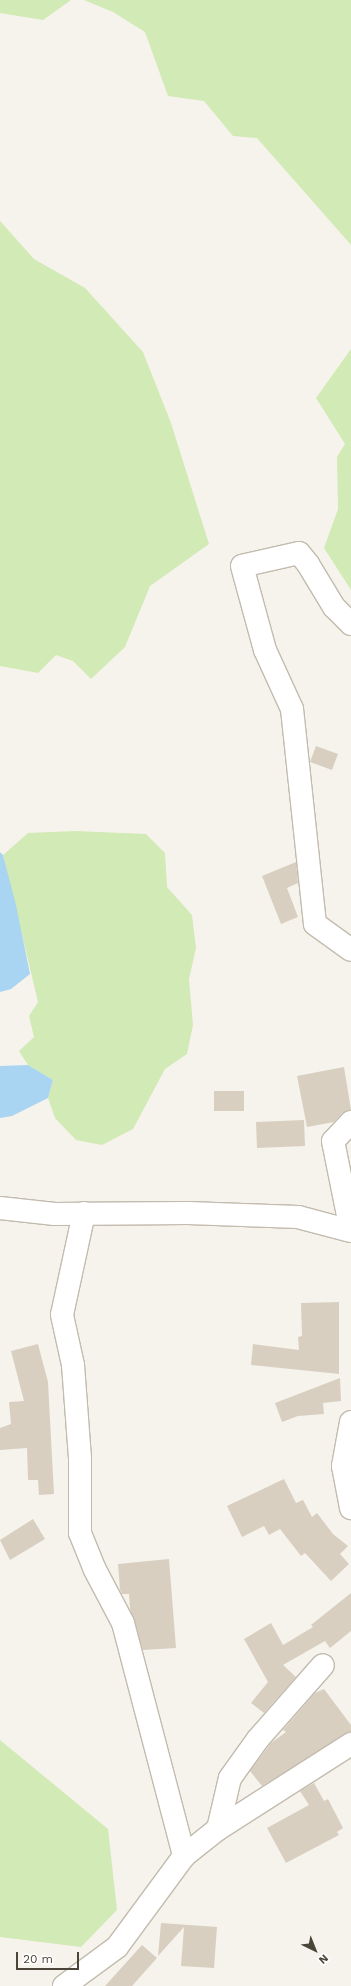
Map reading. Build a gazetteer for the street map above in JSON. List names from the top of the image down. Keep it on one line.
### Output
{"scale_bar":"20 m","north":"bottom right"}
